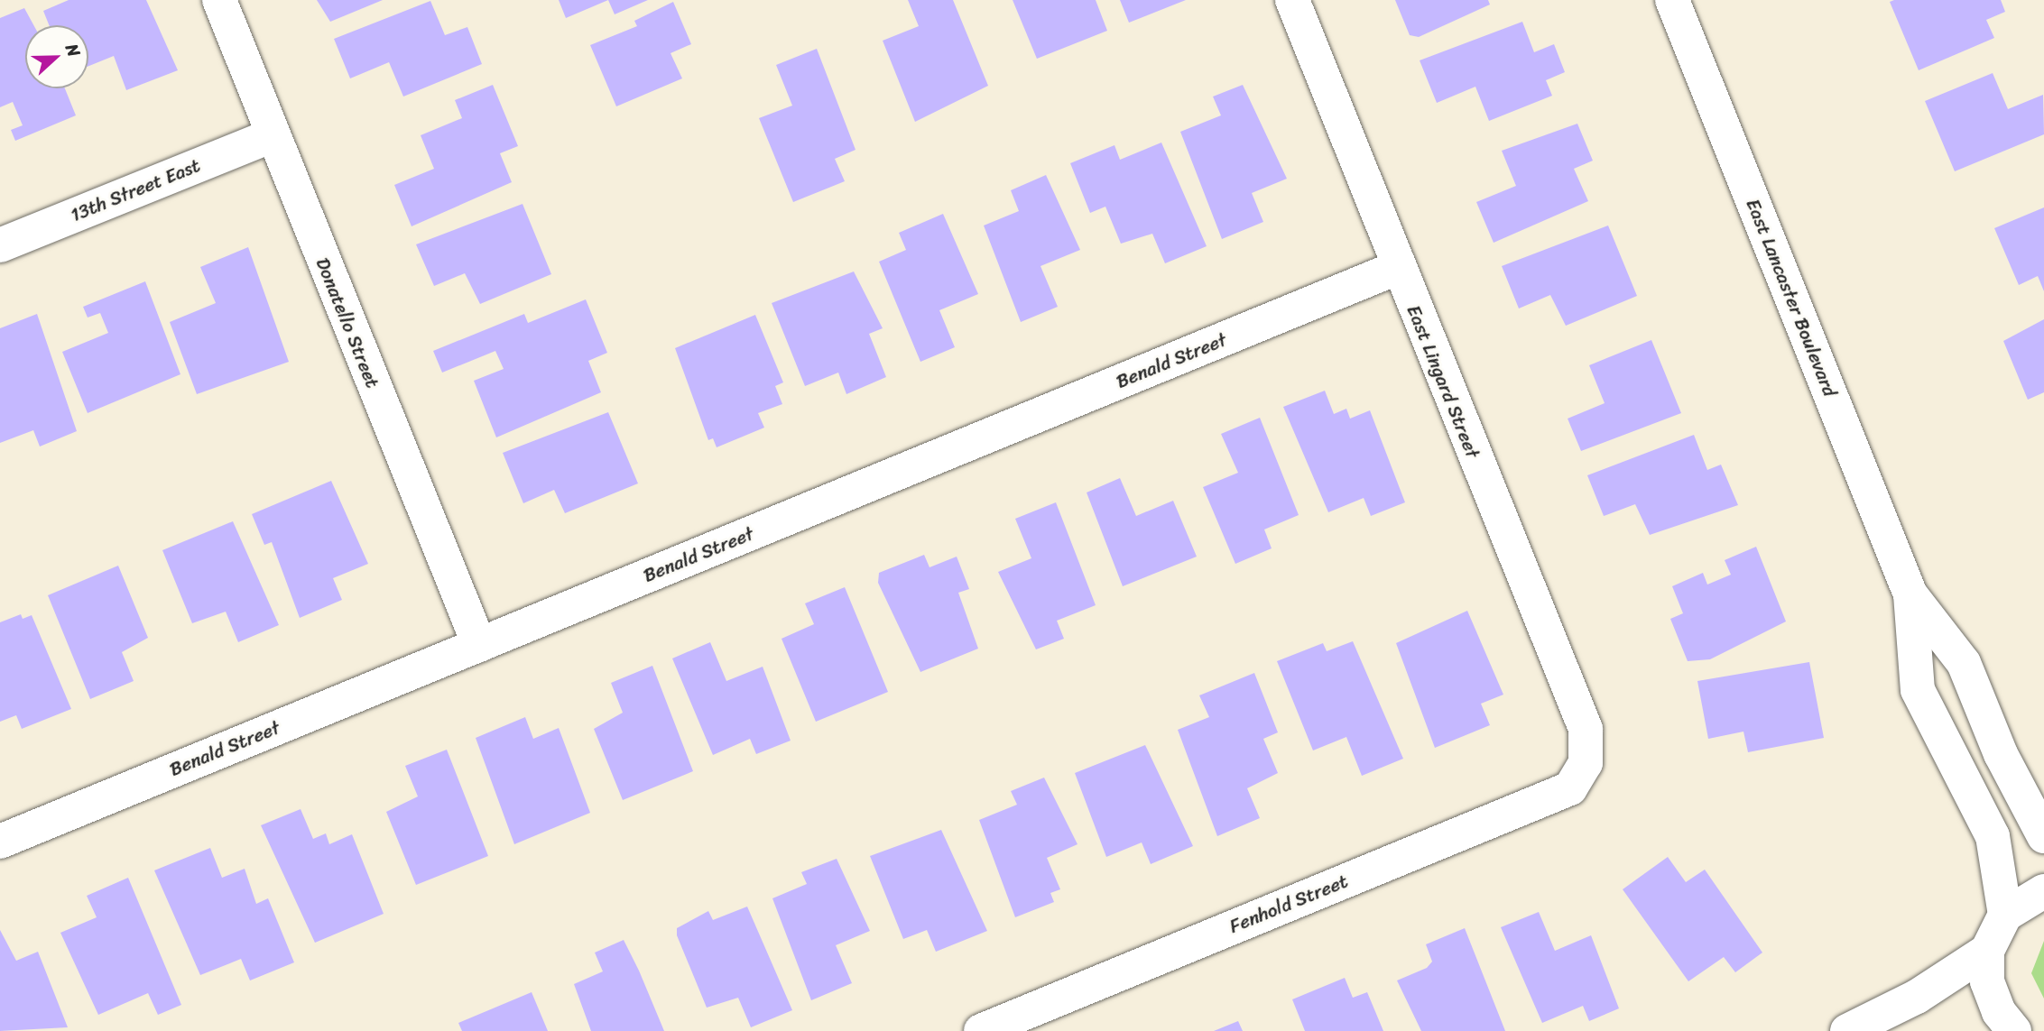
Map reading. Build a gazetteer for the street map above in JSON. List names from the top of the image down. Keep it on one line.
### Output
{"streets":{"street":["13th Street East","East Lancaster Boulevard","Donatello Street","Benald Street","East Lingard Street","Fenhold Street"]},"crossings":[["13th Street East","Donatello Street"],["Donatello Street","Benald Street"],["Benald Street","East Lingard Street"],["East Lingard Street","Fenhold Street"]],"north":"right"}
